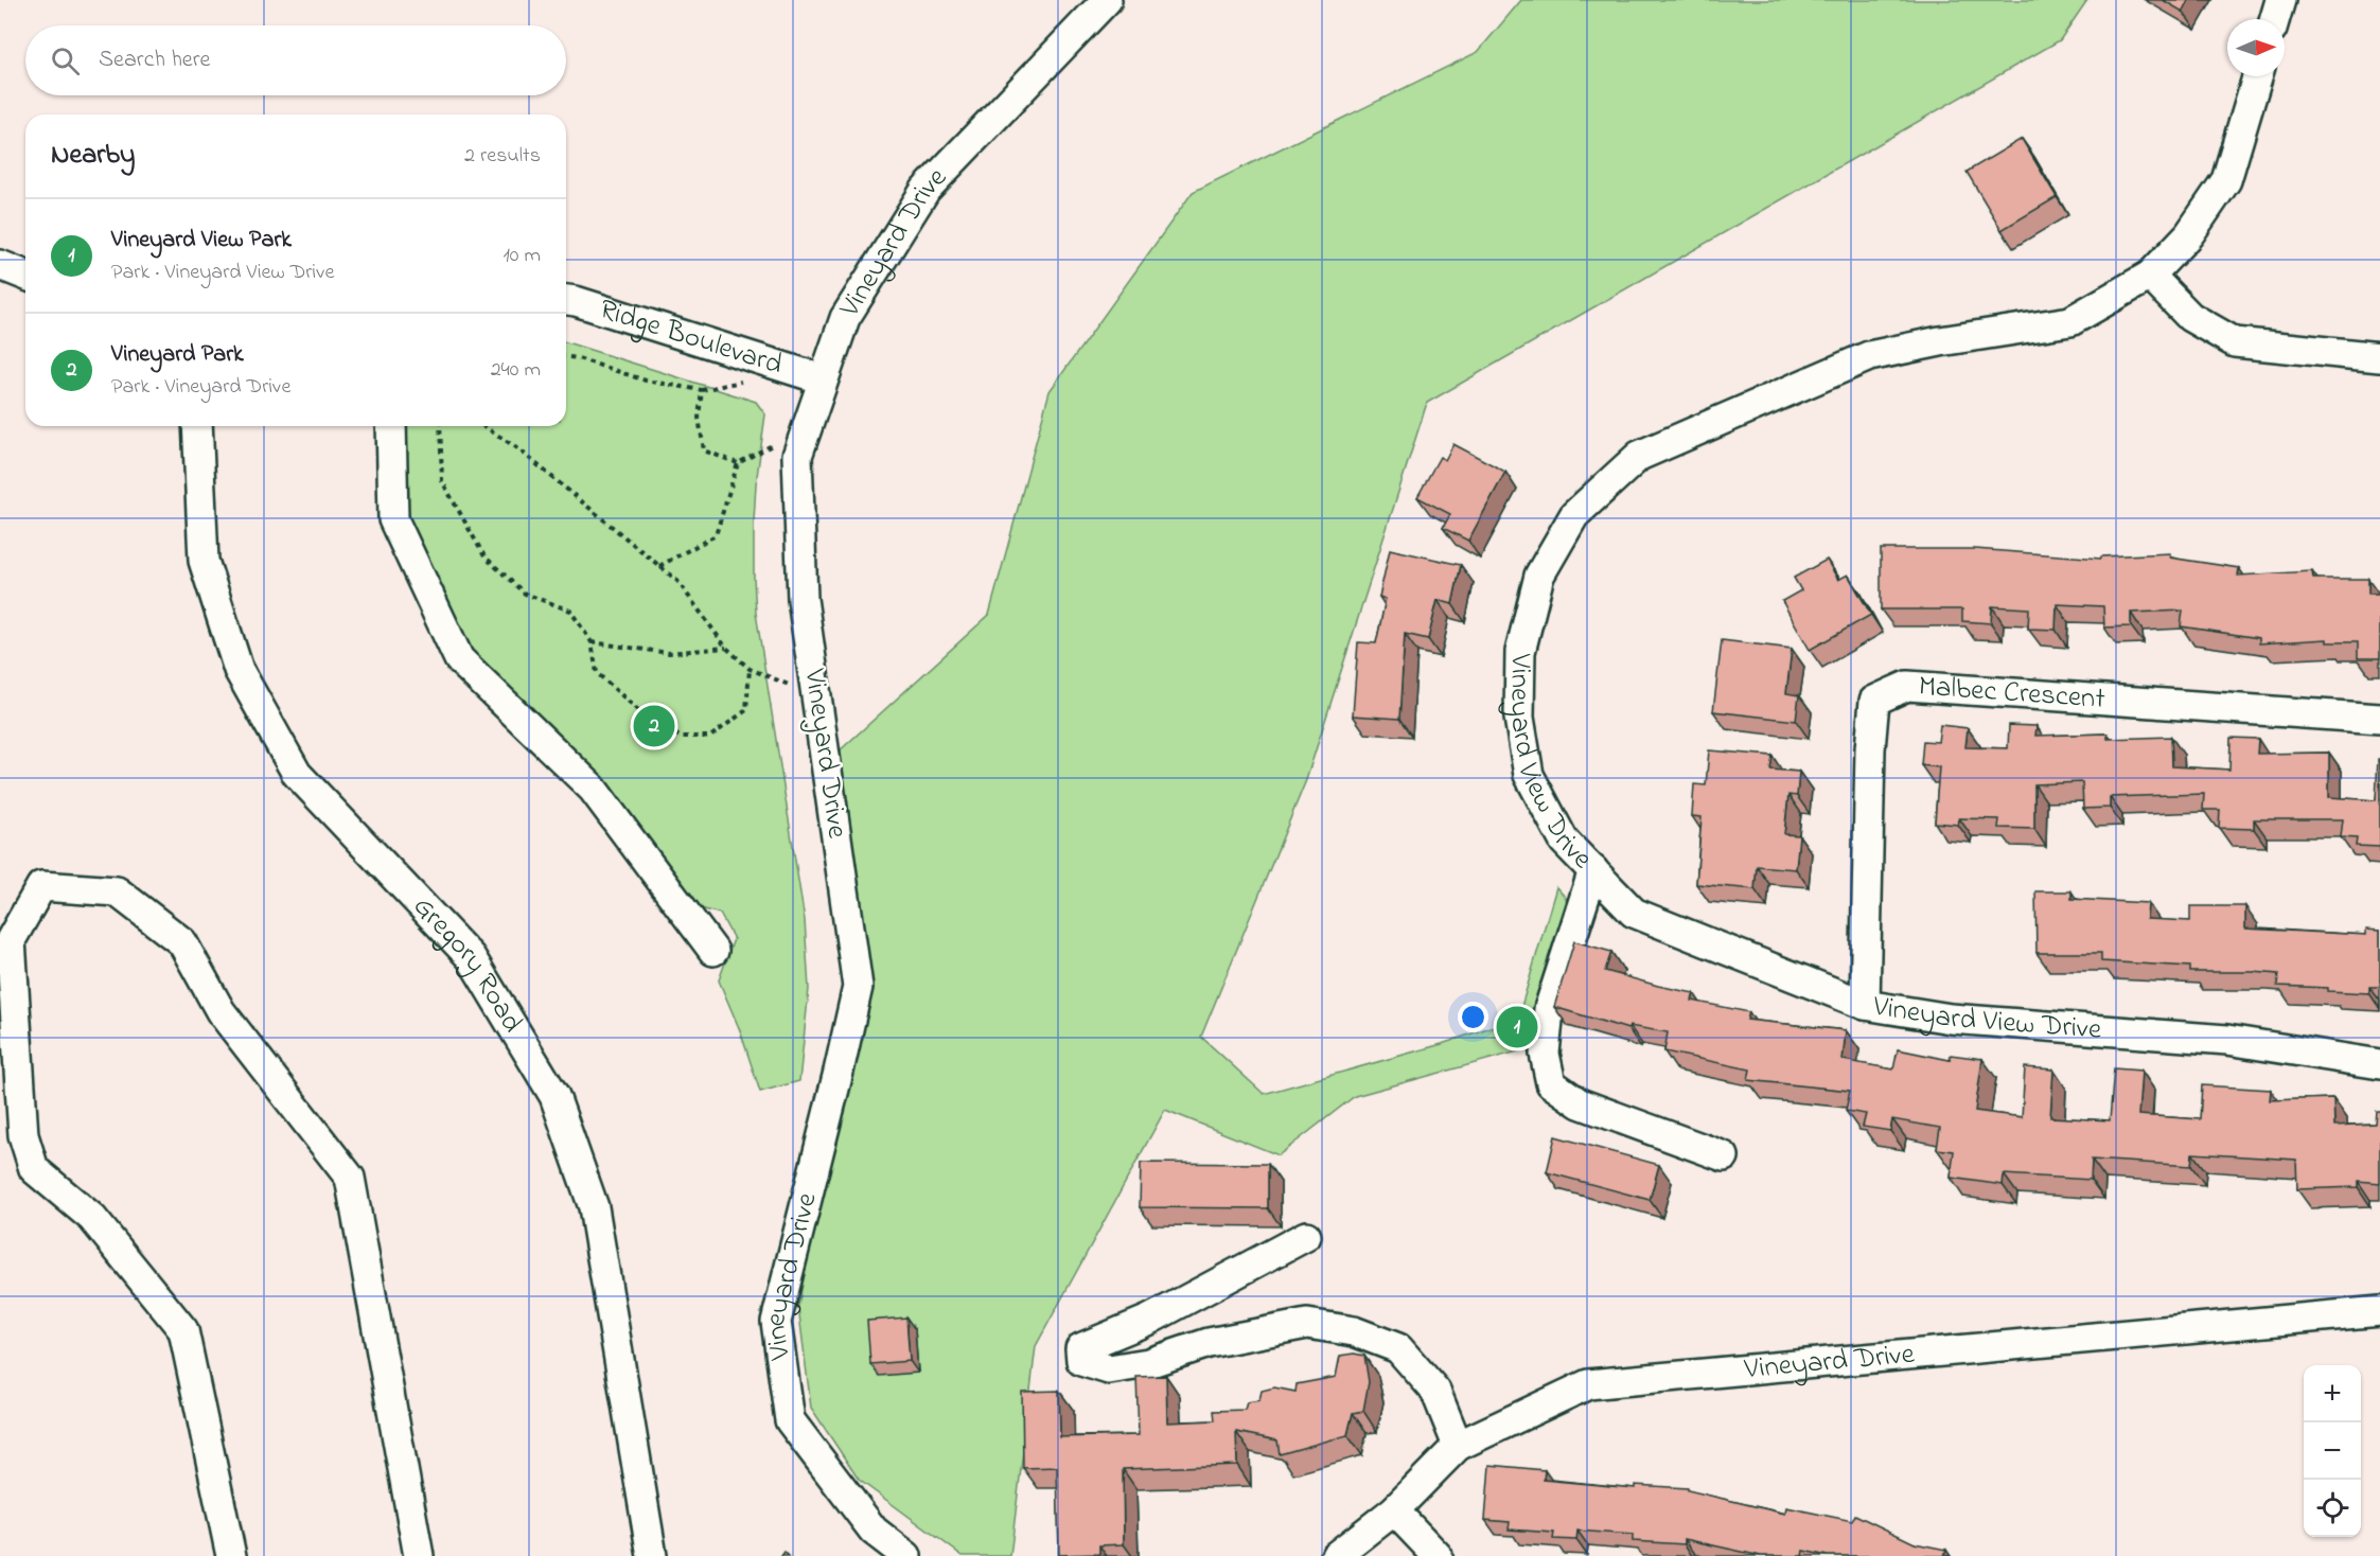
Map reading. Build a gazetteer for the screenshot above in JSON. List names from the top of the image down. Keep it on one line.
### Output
{"streets":{"street":["Vineyard Drive","Ridge Boulevard","Malbec Crescent","Vineyard View Drive","Gregory Road"]},"crossings":[["Vineyard Drive","Ridge Boulevard"],["Malbec Crescent","Vineyard View Drive"]],"north":"right","page":{"search":"Search here","heading":["Nearby","2 results"],"list":[{"mark":"1","name":"Vineyard View Park","note":"Park · Vineyard View Drive","value":"10 m"},{"mark":"2","name":"Vineyard Park","note":"Park · Vineyard Drive","value":"240 m"}],"pins":["2","1"],"map_buttons":["+","−"]}}
